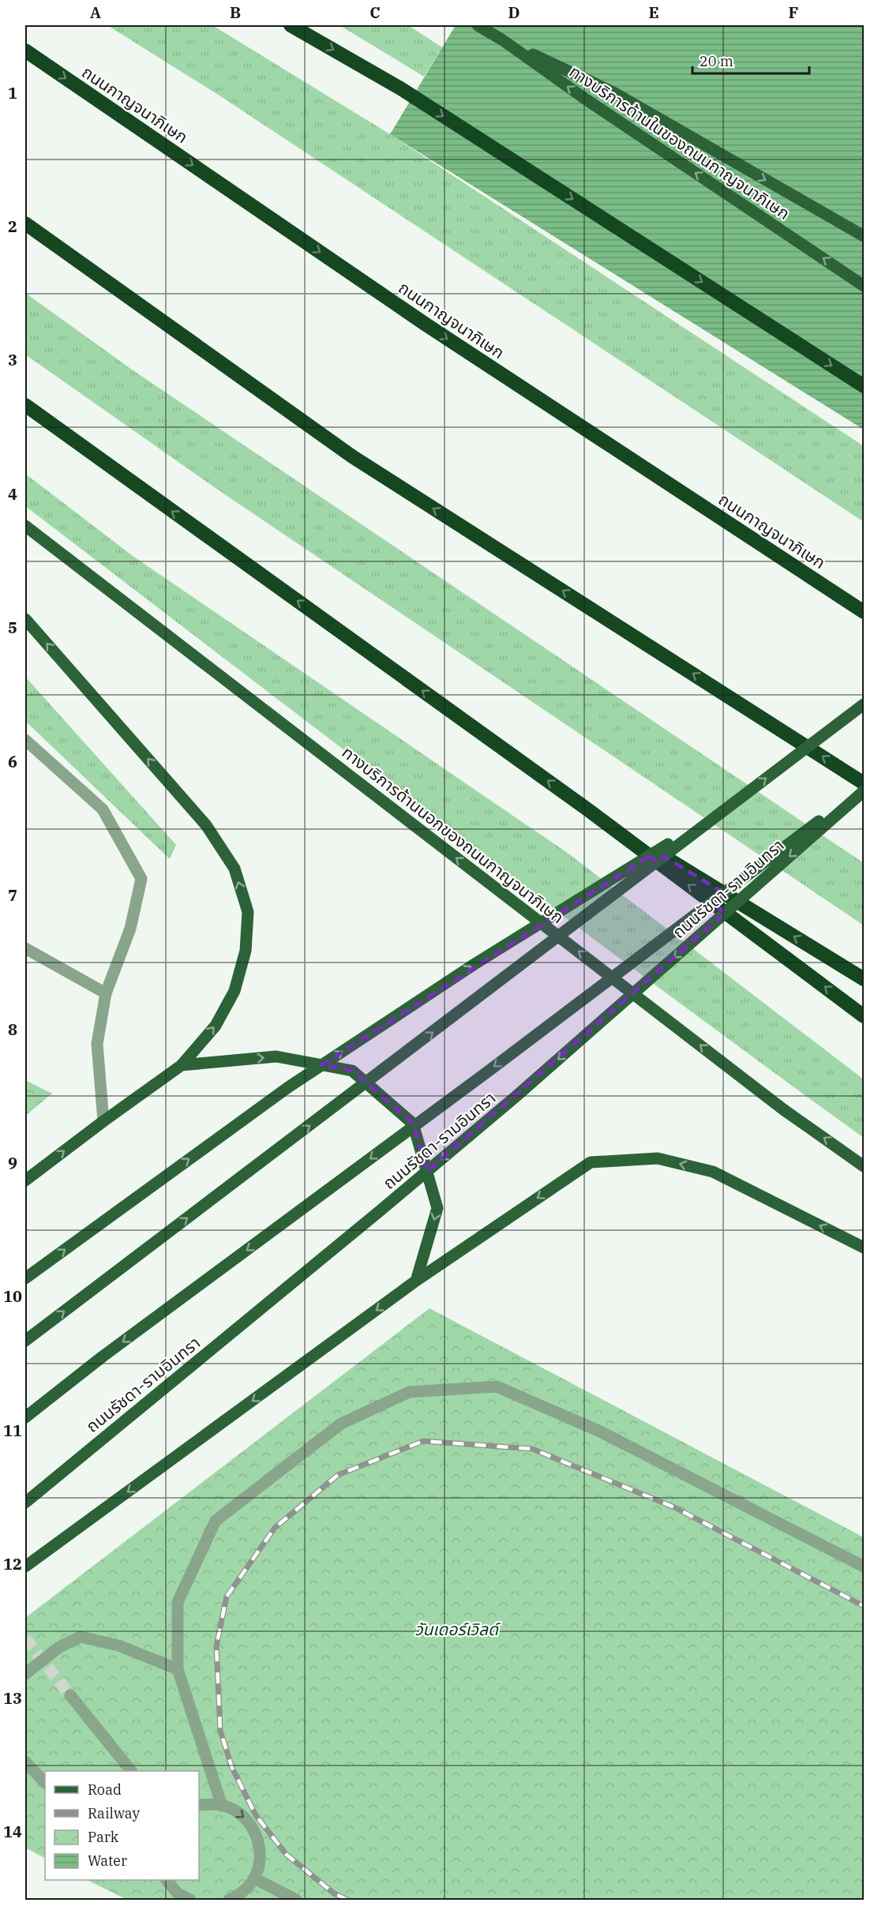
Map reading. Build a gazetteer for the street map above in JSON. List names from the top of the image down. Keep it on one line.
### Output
{"streets":{"highway":["ถนนกาญจนาภิเษก"],"main road":["ทางบริการด้านในของถนนกาญจนาภิเษก","ทางบริการด้านนอกของถนนกาญจนาภิเษก","ถนนรัชดา-รามอินทรา"]},"one_way":["ถนนกาญจนาภิเษก","ทางบริการด้านนอกของถนนกาญจนาภิเษก"],"parks":["วันเดอร์เวิลด์"],"legend":["Road","Railway","Park","Water"],"scale_bar":"20 m","grid":{"columns":["A","B","C","D","E","F"],"rows":["1","2","3","4","5","6","7","8","9","10","11","12","13","14"]}}
